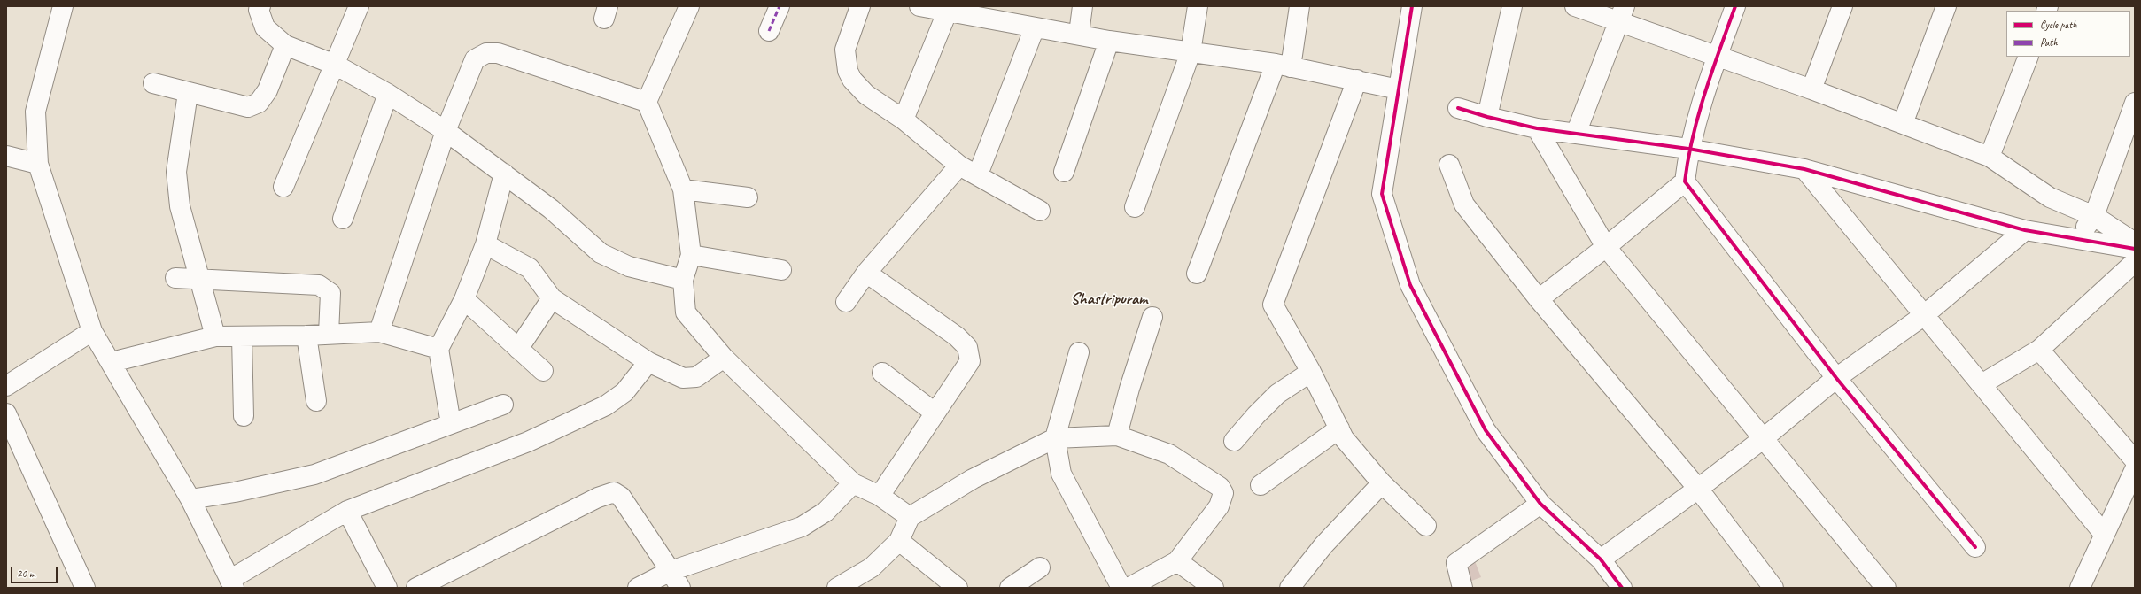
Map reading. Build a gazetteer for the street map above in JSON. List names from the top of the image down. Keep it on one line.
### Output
{"districts":["Shastripuram"],"legend":["Cycle path","Path"],"scale_bar":"20 m"}
